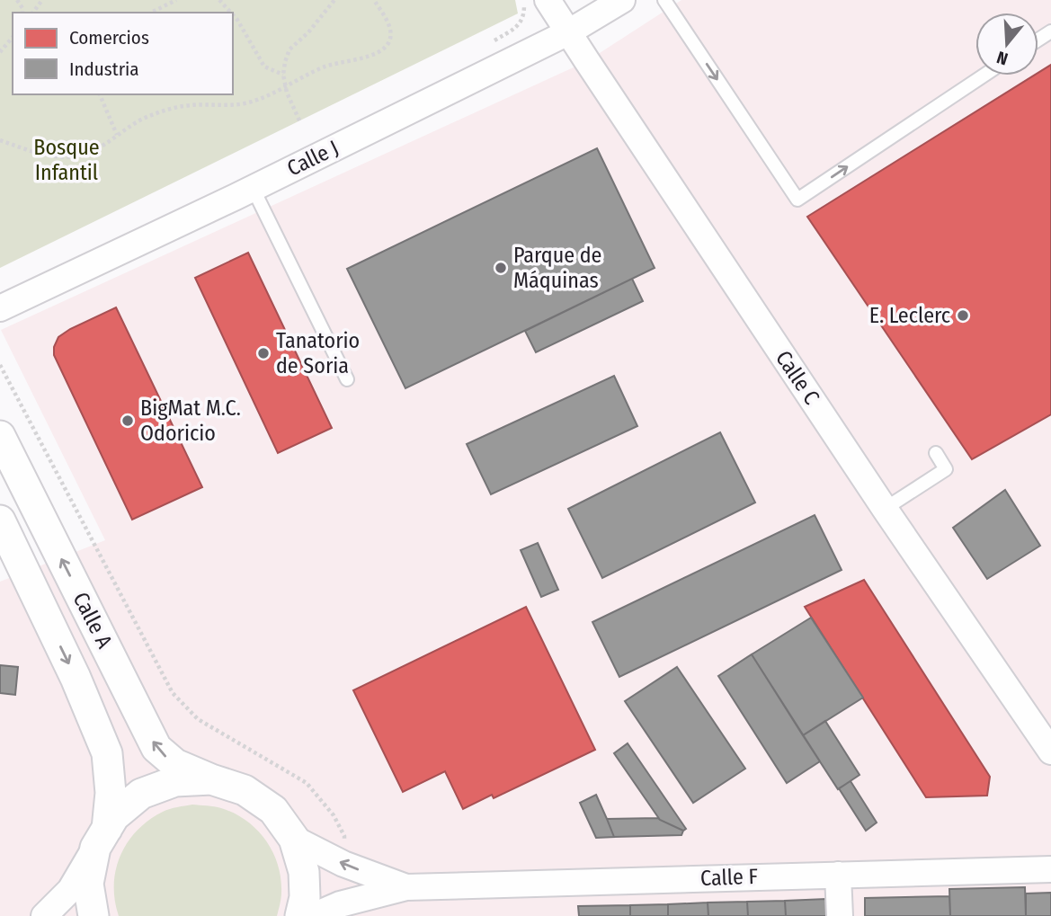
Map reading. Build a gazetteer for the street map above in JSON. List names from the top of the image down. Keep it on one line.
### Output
{"streets":{"street":["Calle J","Calle C","Calle A","Calle F"]},"crossings":[["Calle J","Calle C"]],"parks":["Bosque Infantil"],"places":["Parque de Máquinas","E. Leclerc","Tanatorio de Soria","BigMat M.C. Odoricio"],"legend":["Comercios","Industria"],"north":"bottom"}
